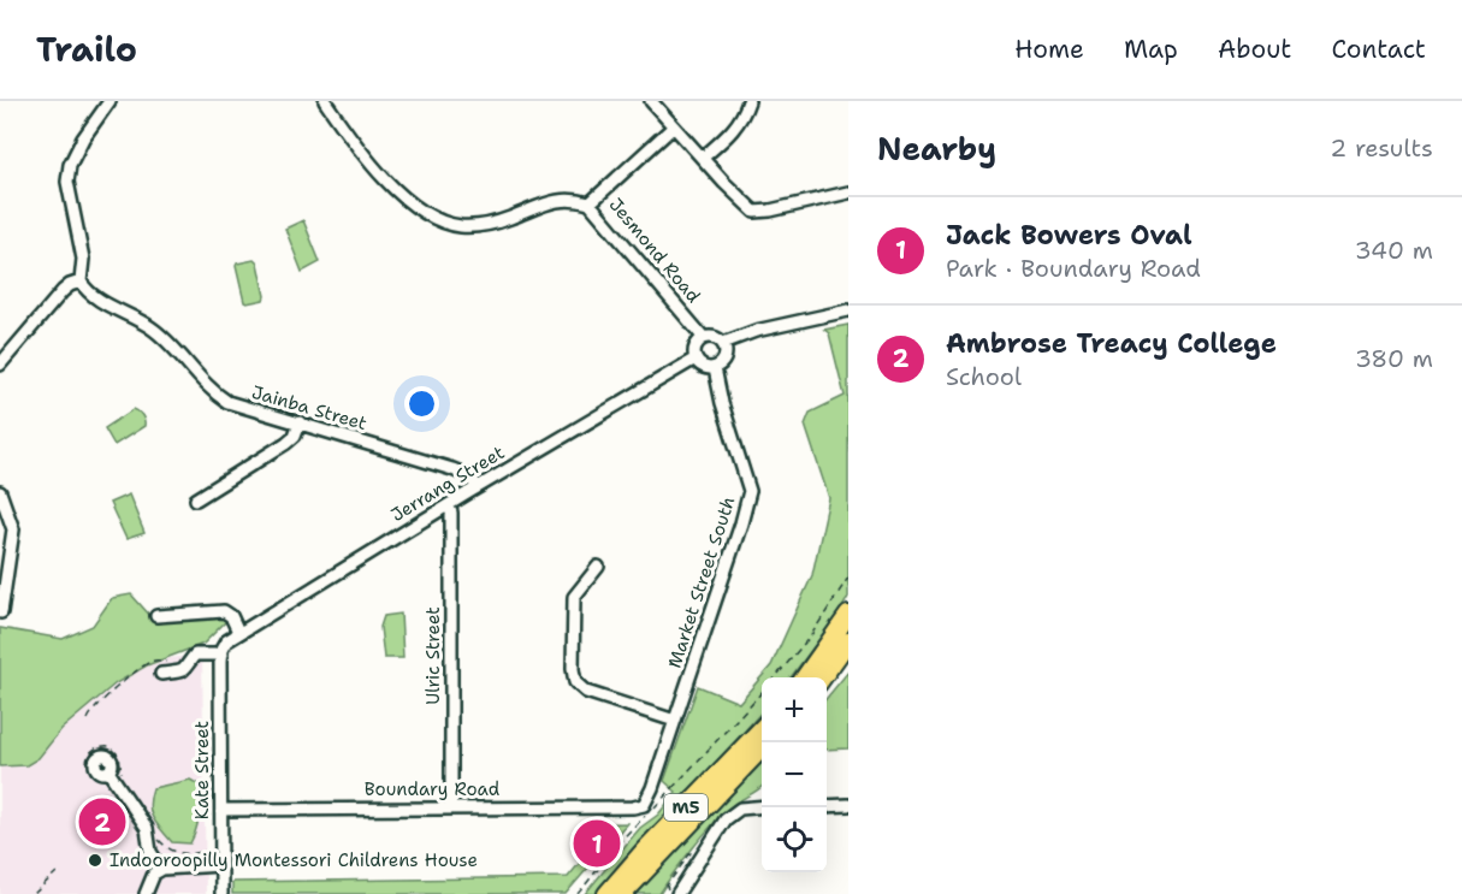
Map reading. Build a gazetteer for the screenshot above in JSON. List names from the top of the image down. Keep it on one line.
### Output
{"streets":{"highway":["M5"],"street":["Jesmond Road","Jainba Street","Jerrang Street","Market Street South","Ulric Street","Kate Street","Boundary Road"]},"crossings":[["Jesmond Road","Jerrang Street"],["Jesmond Road","Market Street South"],["Jainba Street","Jerrang Street"],["Jerrang Street","Market Street South"],["Jerrang Street","Ulric Street"],["Jerrang Street","Kate Street"],["Market Street South","Boundary Road"],["Ulric Street","Boundary Road"],["Kate Street","Boundary Road"]],"places":["Indooroopilly Montessori Childrens House"],"page":{"header":"Trailo","nav":["Home","Map","About","Contact"],"heading":["Nearby","2 results"],"list":[{"mark":"1","name":"Jack Bowers Oval","note":"Park · Boundary Road","value":"340 m"},{"mark":"2","name":"Ambrose Treacy College","note":"School","value":"380 m"}],"map_buttons":["+","−"],"pins":["2","1"]}}
